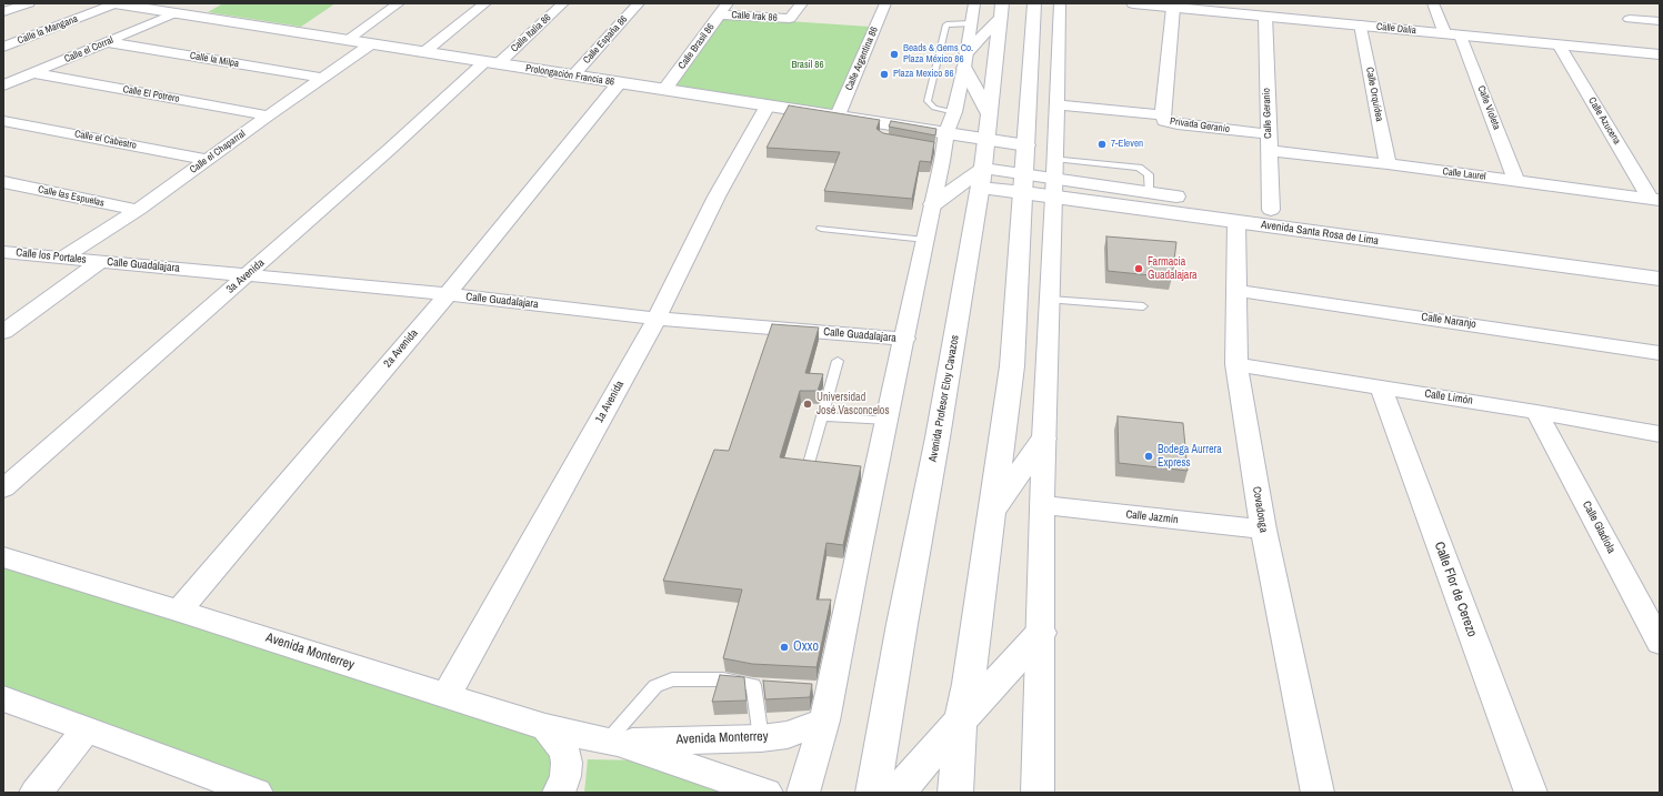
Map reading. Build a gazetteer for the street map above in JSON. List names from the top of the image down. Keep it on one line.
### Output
{"streets":{"street":["Calle Irak 86","Calle Dalia","Calle la Mangana","Calle Italia 86","Calle España 86","Calle Brasil 86","Calle el Corral","Calle Argentina 86","Calle la Milpa","Prolongación Francia 86","Calle El Potrero","Calle Orquídea","Calle Violeta","Calle Geranio","Calle Azucena","Privada Geranio","Calle el Cabestro","Calle el Chaparral","Calle Laurel","Calle las Espuelas","Avenida Santa Rosa de Lima","Calle los Portales","Calle Guadalajara","3a Avenida","Calle Naranjo","2a Avenida","Calle Limón","Avenida Profesor Eloy Cavazos","1a Avenida","Covadonga","Calle Jazmín","Calle Gladiola","Calle Flor de Cerezo","Avenida Monterrey"]},"crossings":[["Calle Irak 86","Calle Brasil 86"],["Calle Dalia","Calle Orquídea"],["Calle Dalia","Calle Violeta"],["Calle Dalia","Calle Geranio"],["Calle Dalia","Calle Azucena"],["Calle Dalia","Privada Geranio"],["Calle la Mangana","Prolongación Francia 86"],["Calle Italia 86","Prolongación Francia 86"],["Calle Italia 86","3a Avenida"],["Calle España 86","Prolongación Francia 86"],["Calle Brasil 86","Prolongación Francia 86"],["Calle el Corral","Calle la Milpa"],["Calle el Corral","Prolongación Francia 86"],["Calle el Corral","Calle El Potrero"],["Calle Argentina 86","Prolongación Francia 86"],["Calle la Milpa","Calle el Chaparral"],["Prolongación Francia 86","Calle el Chaparral"],["Prolongación Francia 86","3a Avenida"],["Prolongación Francia 86","2a Avenida"],["Prolongación Francia 86","Avenida Profesor Eloy Cavazos"],["Prolongación Francia 86","1a Avenida"],["Calle El Potrero","Calle el Chaparral"],["Calle Orquídea","Calle Laurel"],["Calle Violeta","Calle Laurel"],["Calle Geranio","Privada Geranio"],["Calle Geranio","Calle Laurel"],["Calle Geranio","Avenida Santa Rosa de Lima"],["Calle Azucena","Calle Laurel"],["Calle el Cabestro","Calle el Chaparral"],["Calle el Chaparral","Calle las Espuelas"],["Calle el Chaparral","Calle los Portales"],["Avenida Santa Rosa de Lima","Avenida Profesor Eloy Cavazos"],["Avenida Santa Rosa de Lima","Covadonga"],["Calle los Portales","Calle Guadalajara"],["Calle Guadalajara","3a Avenida"],["Calle Guadalajara","2a Avenida"],["Calle Guadalajara","1a Avenida"],["Calle Naranjo","Covadonga"],["2a Avenida","Avenida Monterrey"],["Calle Limón","Covadonga"],["Calle Limón","Calle Gladiola"],["Calle Limón","Calle Flor de Cerezo"],["1a Avenida","Avenida Monterrey"],["Covadonga","Calle Jazmín"]],"parks":["Brasil 86"],"places":["Beads & Gems Co. Plaza México 86","Plaza Mexico 86","7-Eleven","Farmacia Guadalajara","Universidad José Vasconcelos","Bodega Aurrera Express","Oxxo"]}
